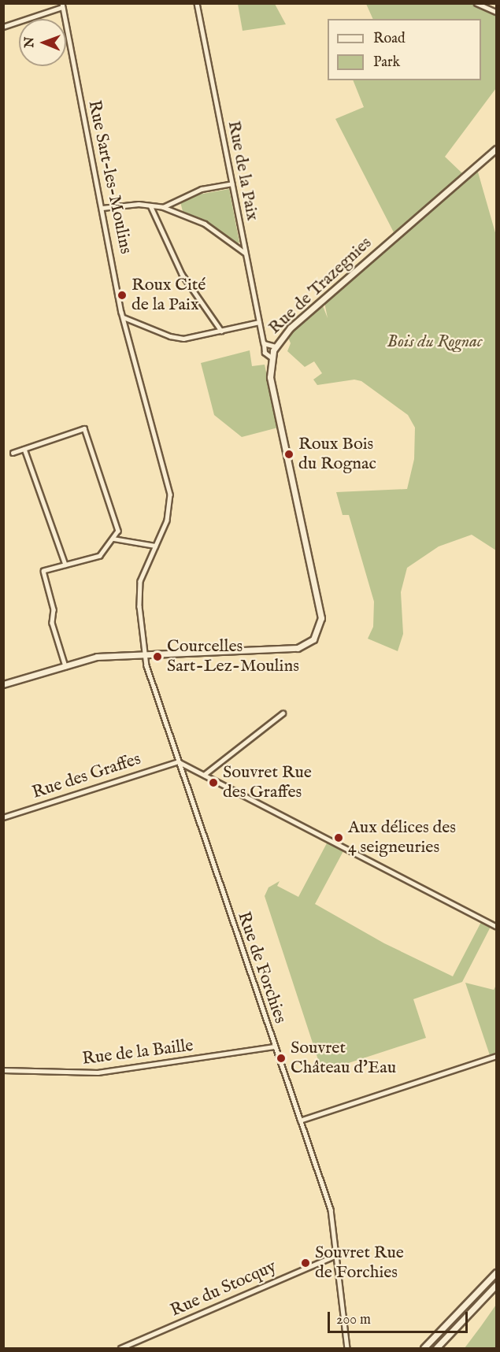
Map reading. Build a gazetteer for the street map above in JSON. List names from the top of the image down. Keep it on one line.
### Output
{"streets":{"main road":["Rue de Trazegnies"],"street":["Rue de la Paix","Rue Sart-les-Moulins","Rue des Graffes","Rue de Forchies","Rue de la Baille","Rue du Stocquy"]},"crossings":[["Rue de la Paix","Rue de Trazegnies"],["Rue Sart-les-Moulins","Rue de Trazegnies"],["Rue Sart-les-Moulins","Rue de Forchies"],["Rue de Trazegnies","Rue de Forchies"],["Rue des Graffes","Rue de Forchies"],["Rue de Forchies","Rue de la Baille"],["Rue de Forchies","Rue du Stocquy"]],"parks":["Bois du Rognac"],"places":["Roux Cité de la Paix","Roux Bois du Rognac","Courcelles Sart-Lez-Moulins","Souvret Rue des Graffes","Aux délices des 4 seigneuries","Souvret Château d'Eau","Souvret Rue de Forchies"],"legend":["Road","Park"],"scale_bar":"200 m","north":"left"}
